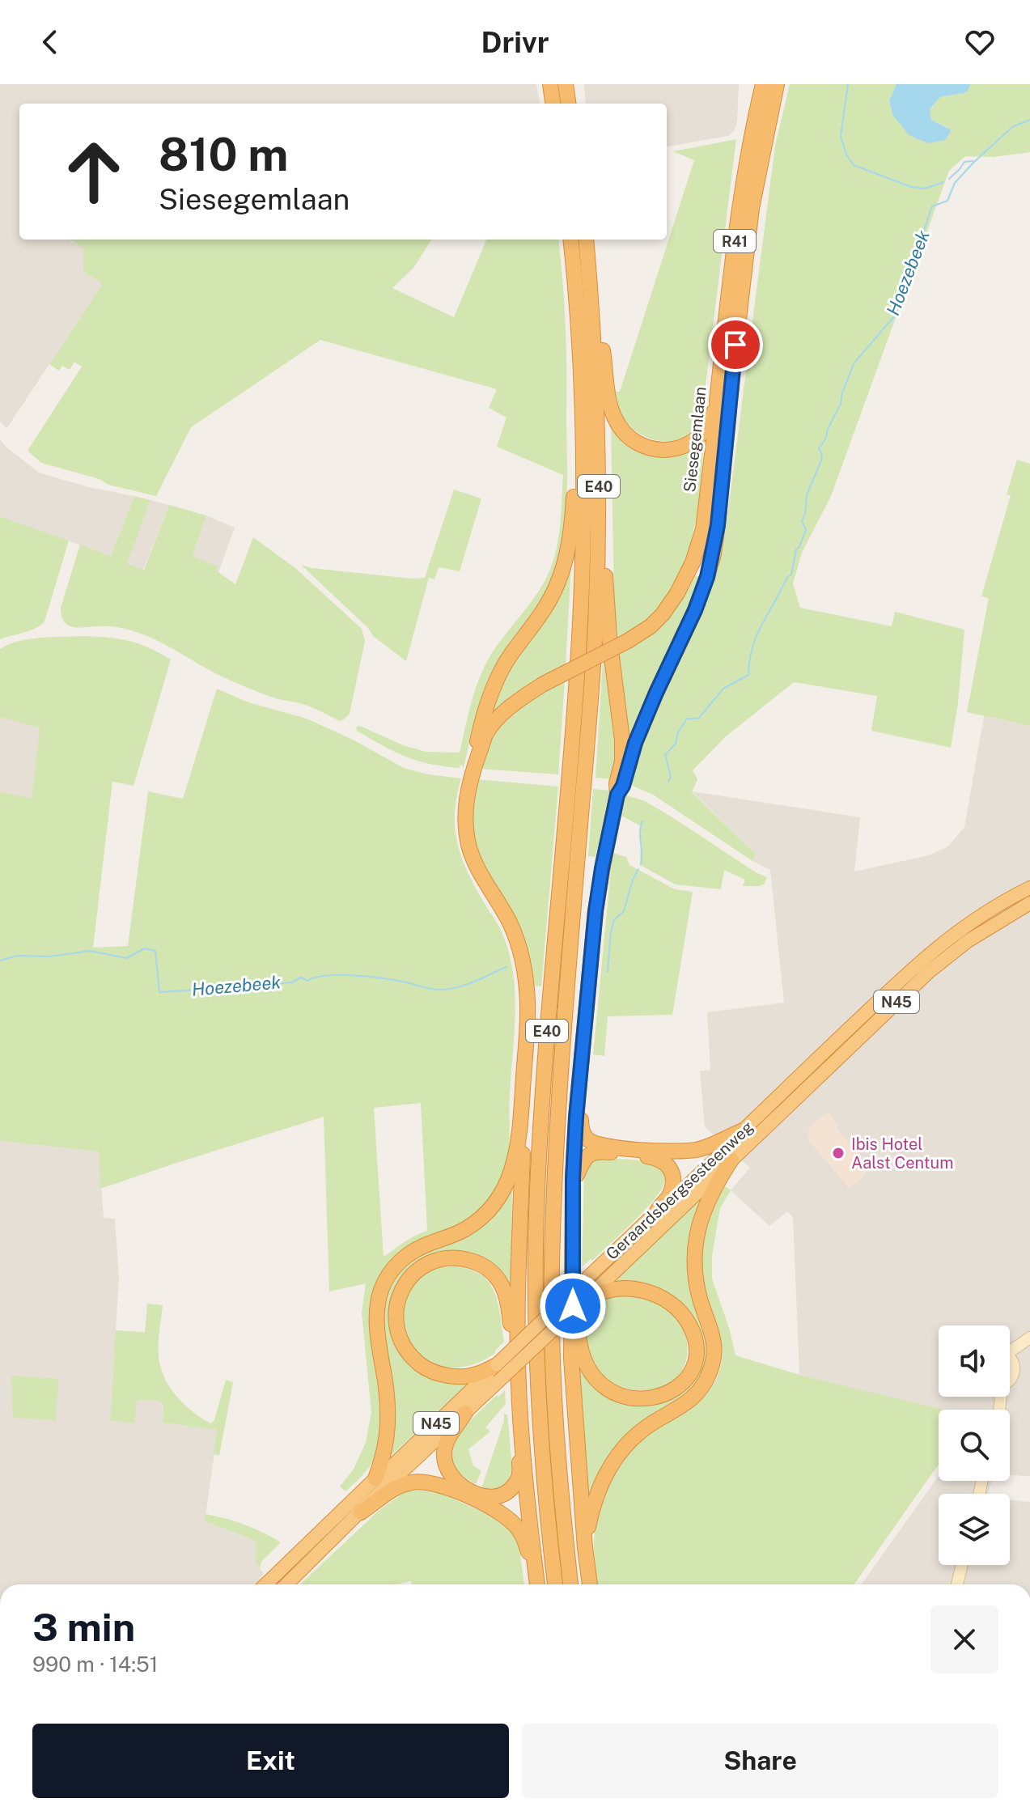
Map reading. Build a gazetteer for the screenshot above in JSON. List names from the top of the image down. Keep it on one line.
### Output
{"streets":{"highway":["R41","Siesegemlaan","E40","N45","Geraardsbergsesteenweg"]},"water":["Hoezebeek"],"places":["Ibis Hotel Aalst Centum"],"page":{"header":"Drivr","turn":["810 m","Siesegemlaan"],"heading":["3 min","990 m · 14:51"],"buttons":["Exit","Share"]}}
